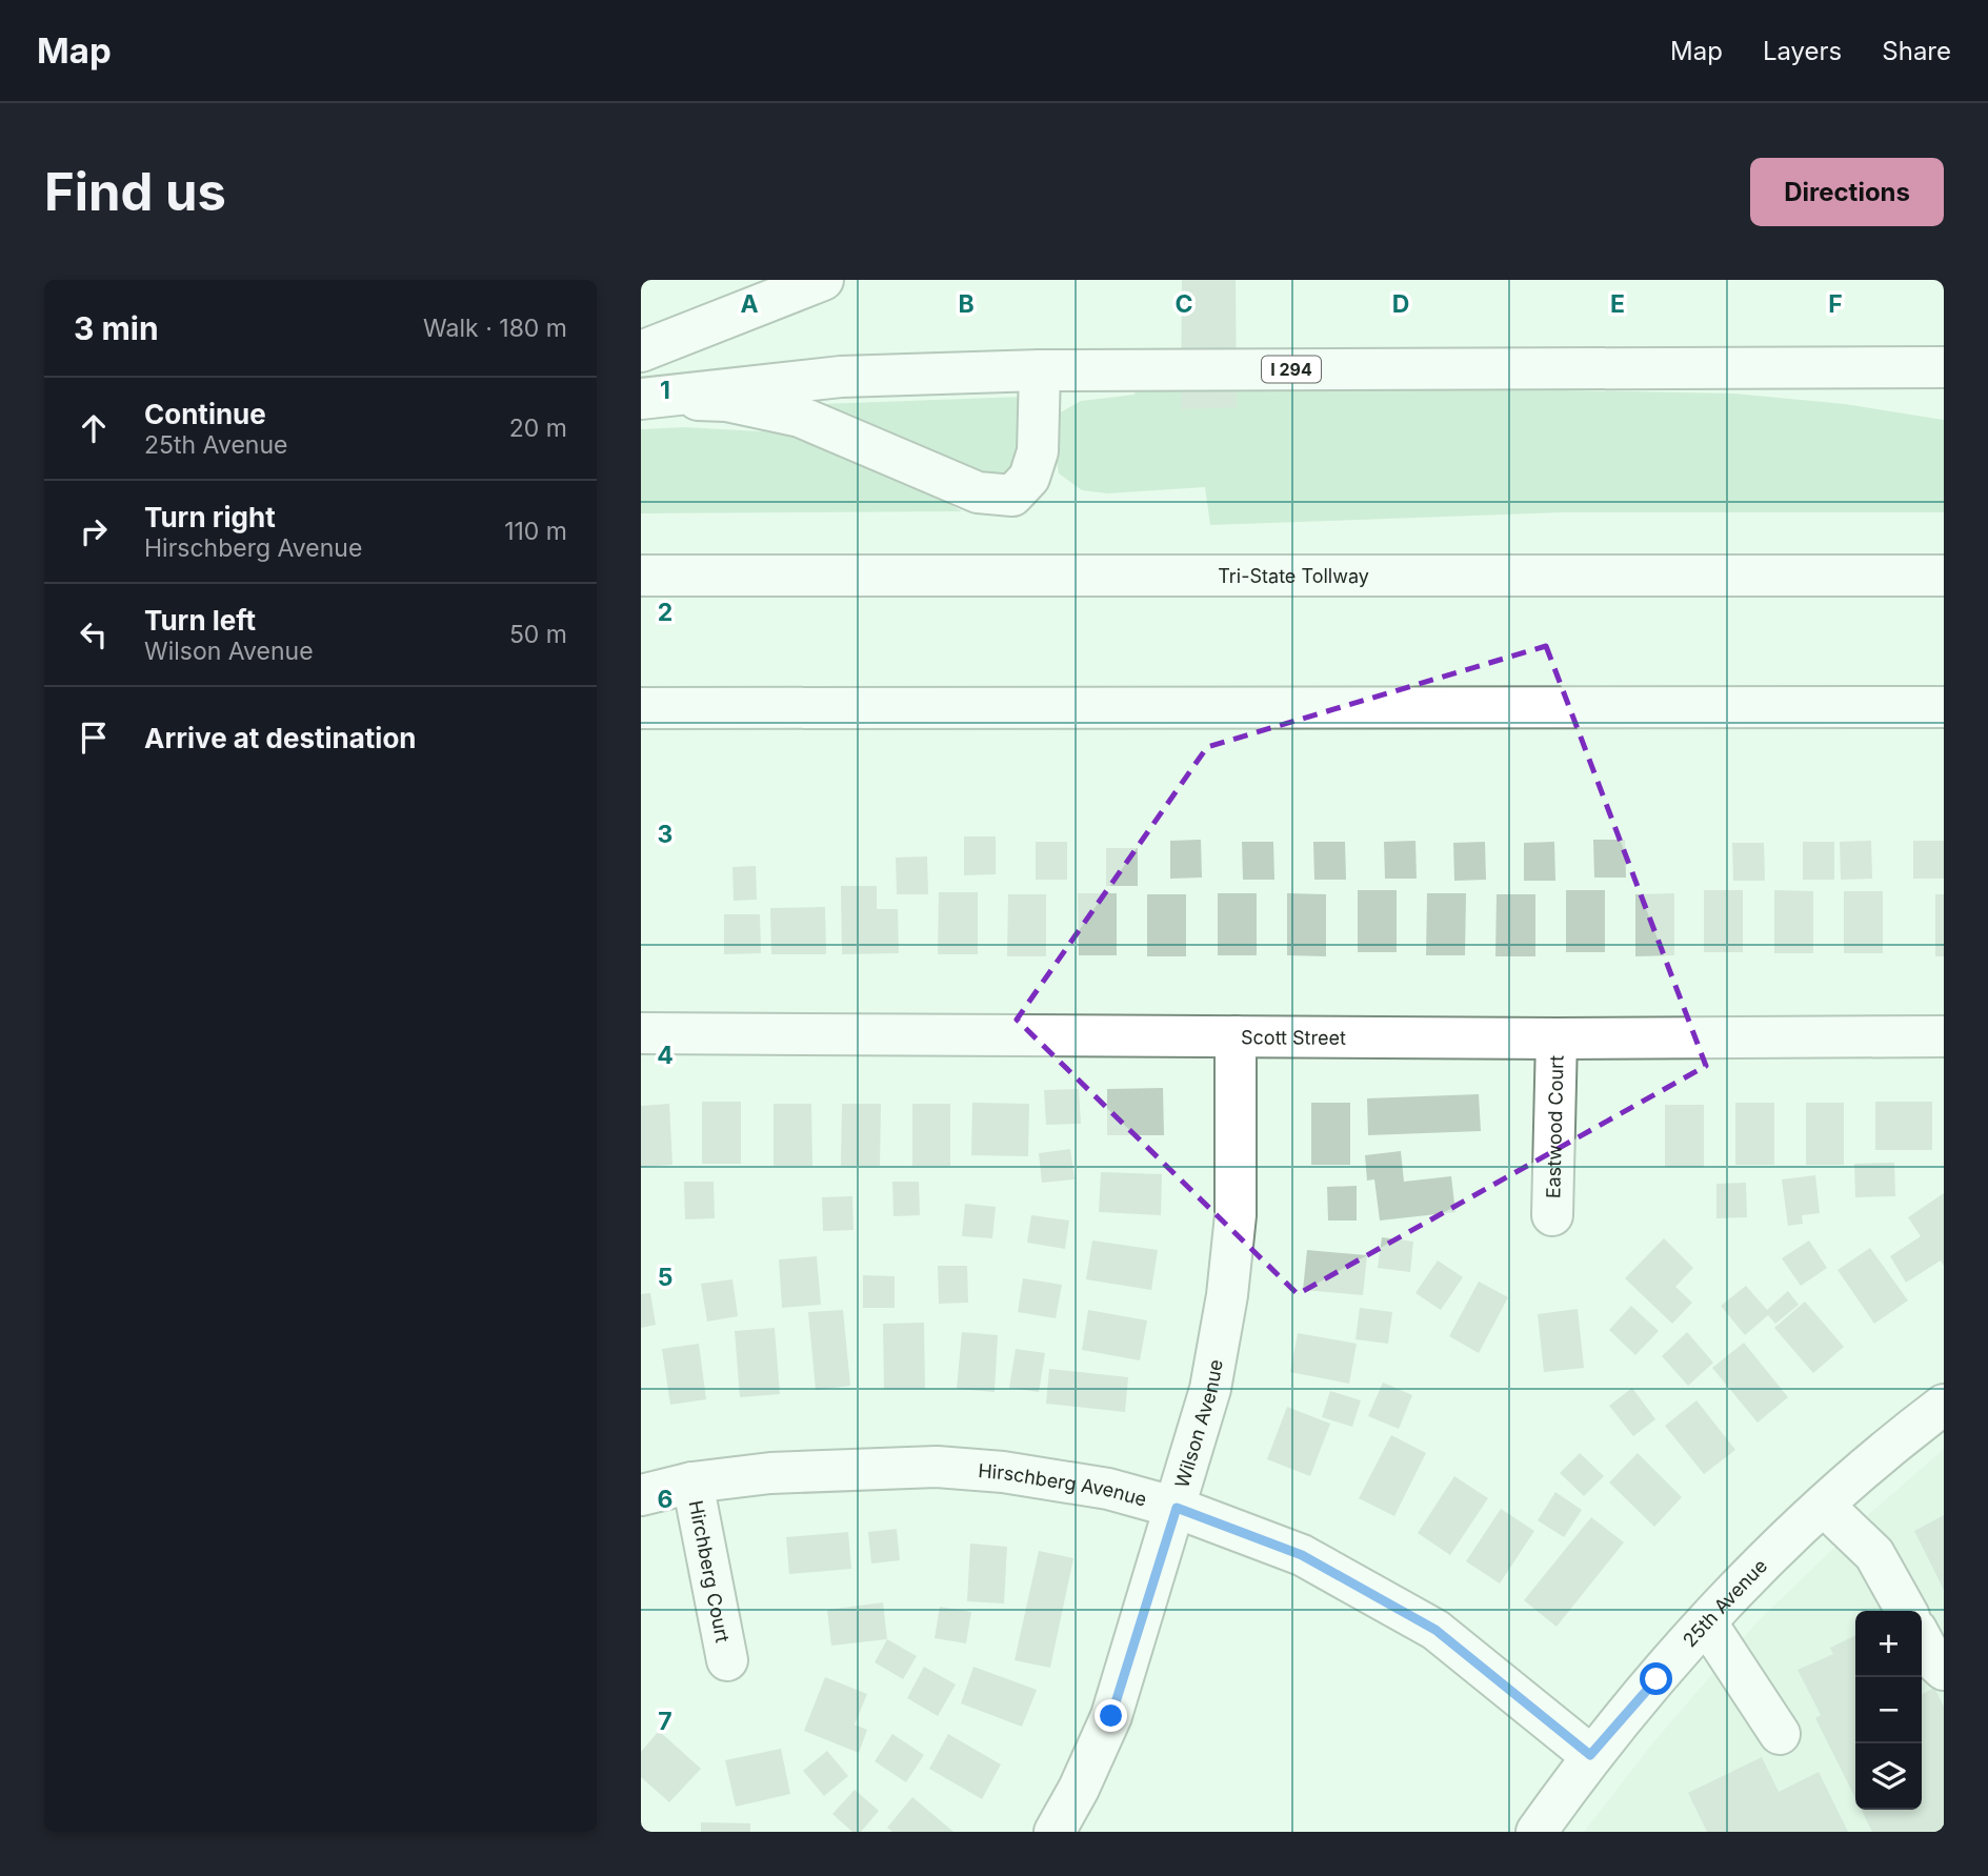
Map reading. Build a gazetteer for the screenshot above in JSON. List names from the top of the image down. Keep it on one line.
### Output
{"streets":{"main road":["I 294","Tri-State Tollway","Scott Street","Eastwood Court","Wilson Avenue","Hirschberg Avenue","Hirchberg Court","25th Avenue"]},"crossings":[["Scott Street","Eastwood Court"],["Scott Street","Wilson Avenue"],["Wilson Avenue","Hirschberg Avenue"],["Hirschberg Avenue","Hirchberg Court"],["Hirschberg Avenue","25th Avenue"]],"page":{"header":"Map","nav":["Map","Layers","Share"],"buttons":"Directions","title":"Find us","heading":["3 min","Walk · 180 m"],"list":[["Continue","25th Avenue","20 m"],["Turn right","Hirschberg Avenue","110 m"],["Turn left","Wilson Avenue","50 m"],"Arrive at destination"],"map_buttons":["+","−"]},"grid":{"columns":["A","B","C","D","E","F"],"rows":["1","2","3","4","5","6","7"]}}
